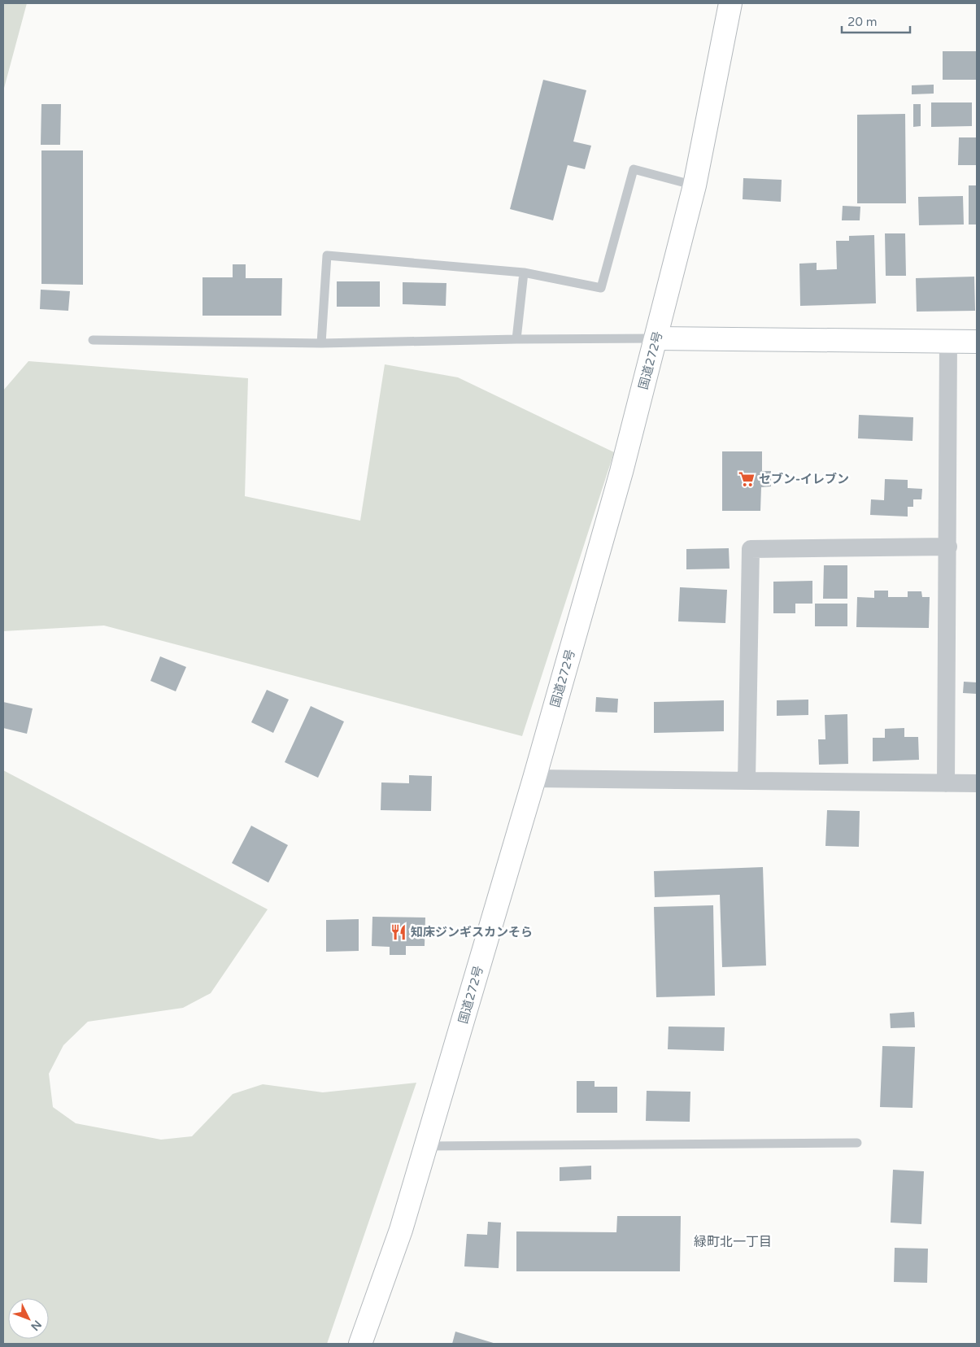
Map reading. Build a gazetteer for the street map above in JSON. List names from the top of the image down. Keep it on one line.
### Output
{"streets":{"main road":["国道272号"]},"districts":["緑町北一丁目"],"places":{"supermarket":["セブン-イレブン"],"restaurant":["知床ジンギスカンそら"]},"scale_bar":"20 m","north":"bottom right"}
